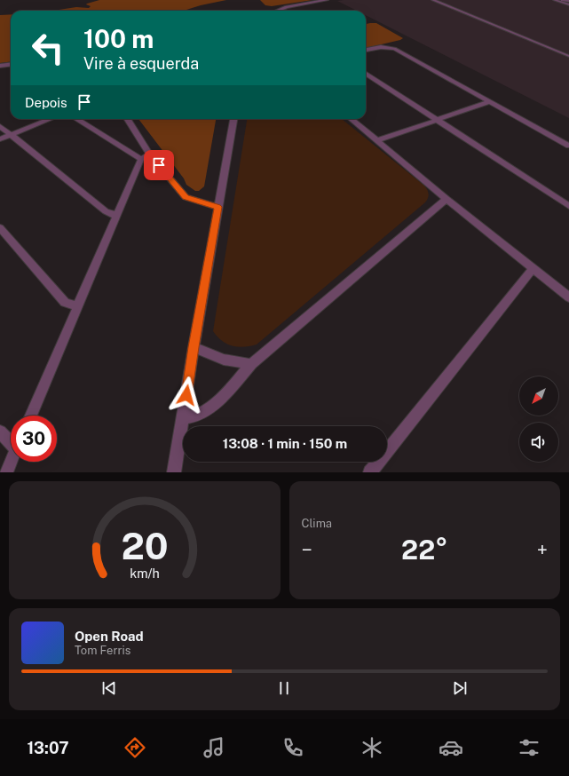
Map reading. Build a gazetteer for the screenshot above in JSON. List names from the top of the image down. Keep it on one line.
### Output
{"north":"bottom left","page":{"turn":["100 m","Vire à esquerda"],"then":"Depois","limit":"30","trip":"13:08 · 1 min · 150 m","tile":"Clima","heat":["−","22°","+"],"song":["Open Road","Tom Ferris"],"tabs":"13:07","gauge":["20","km/h"]}}
